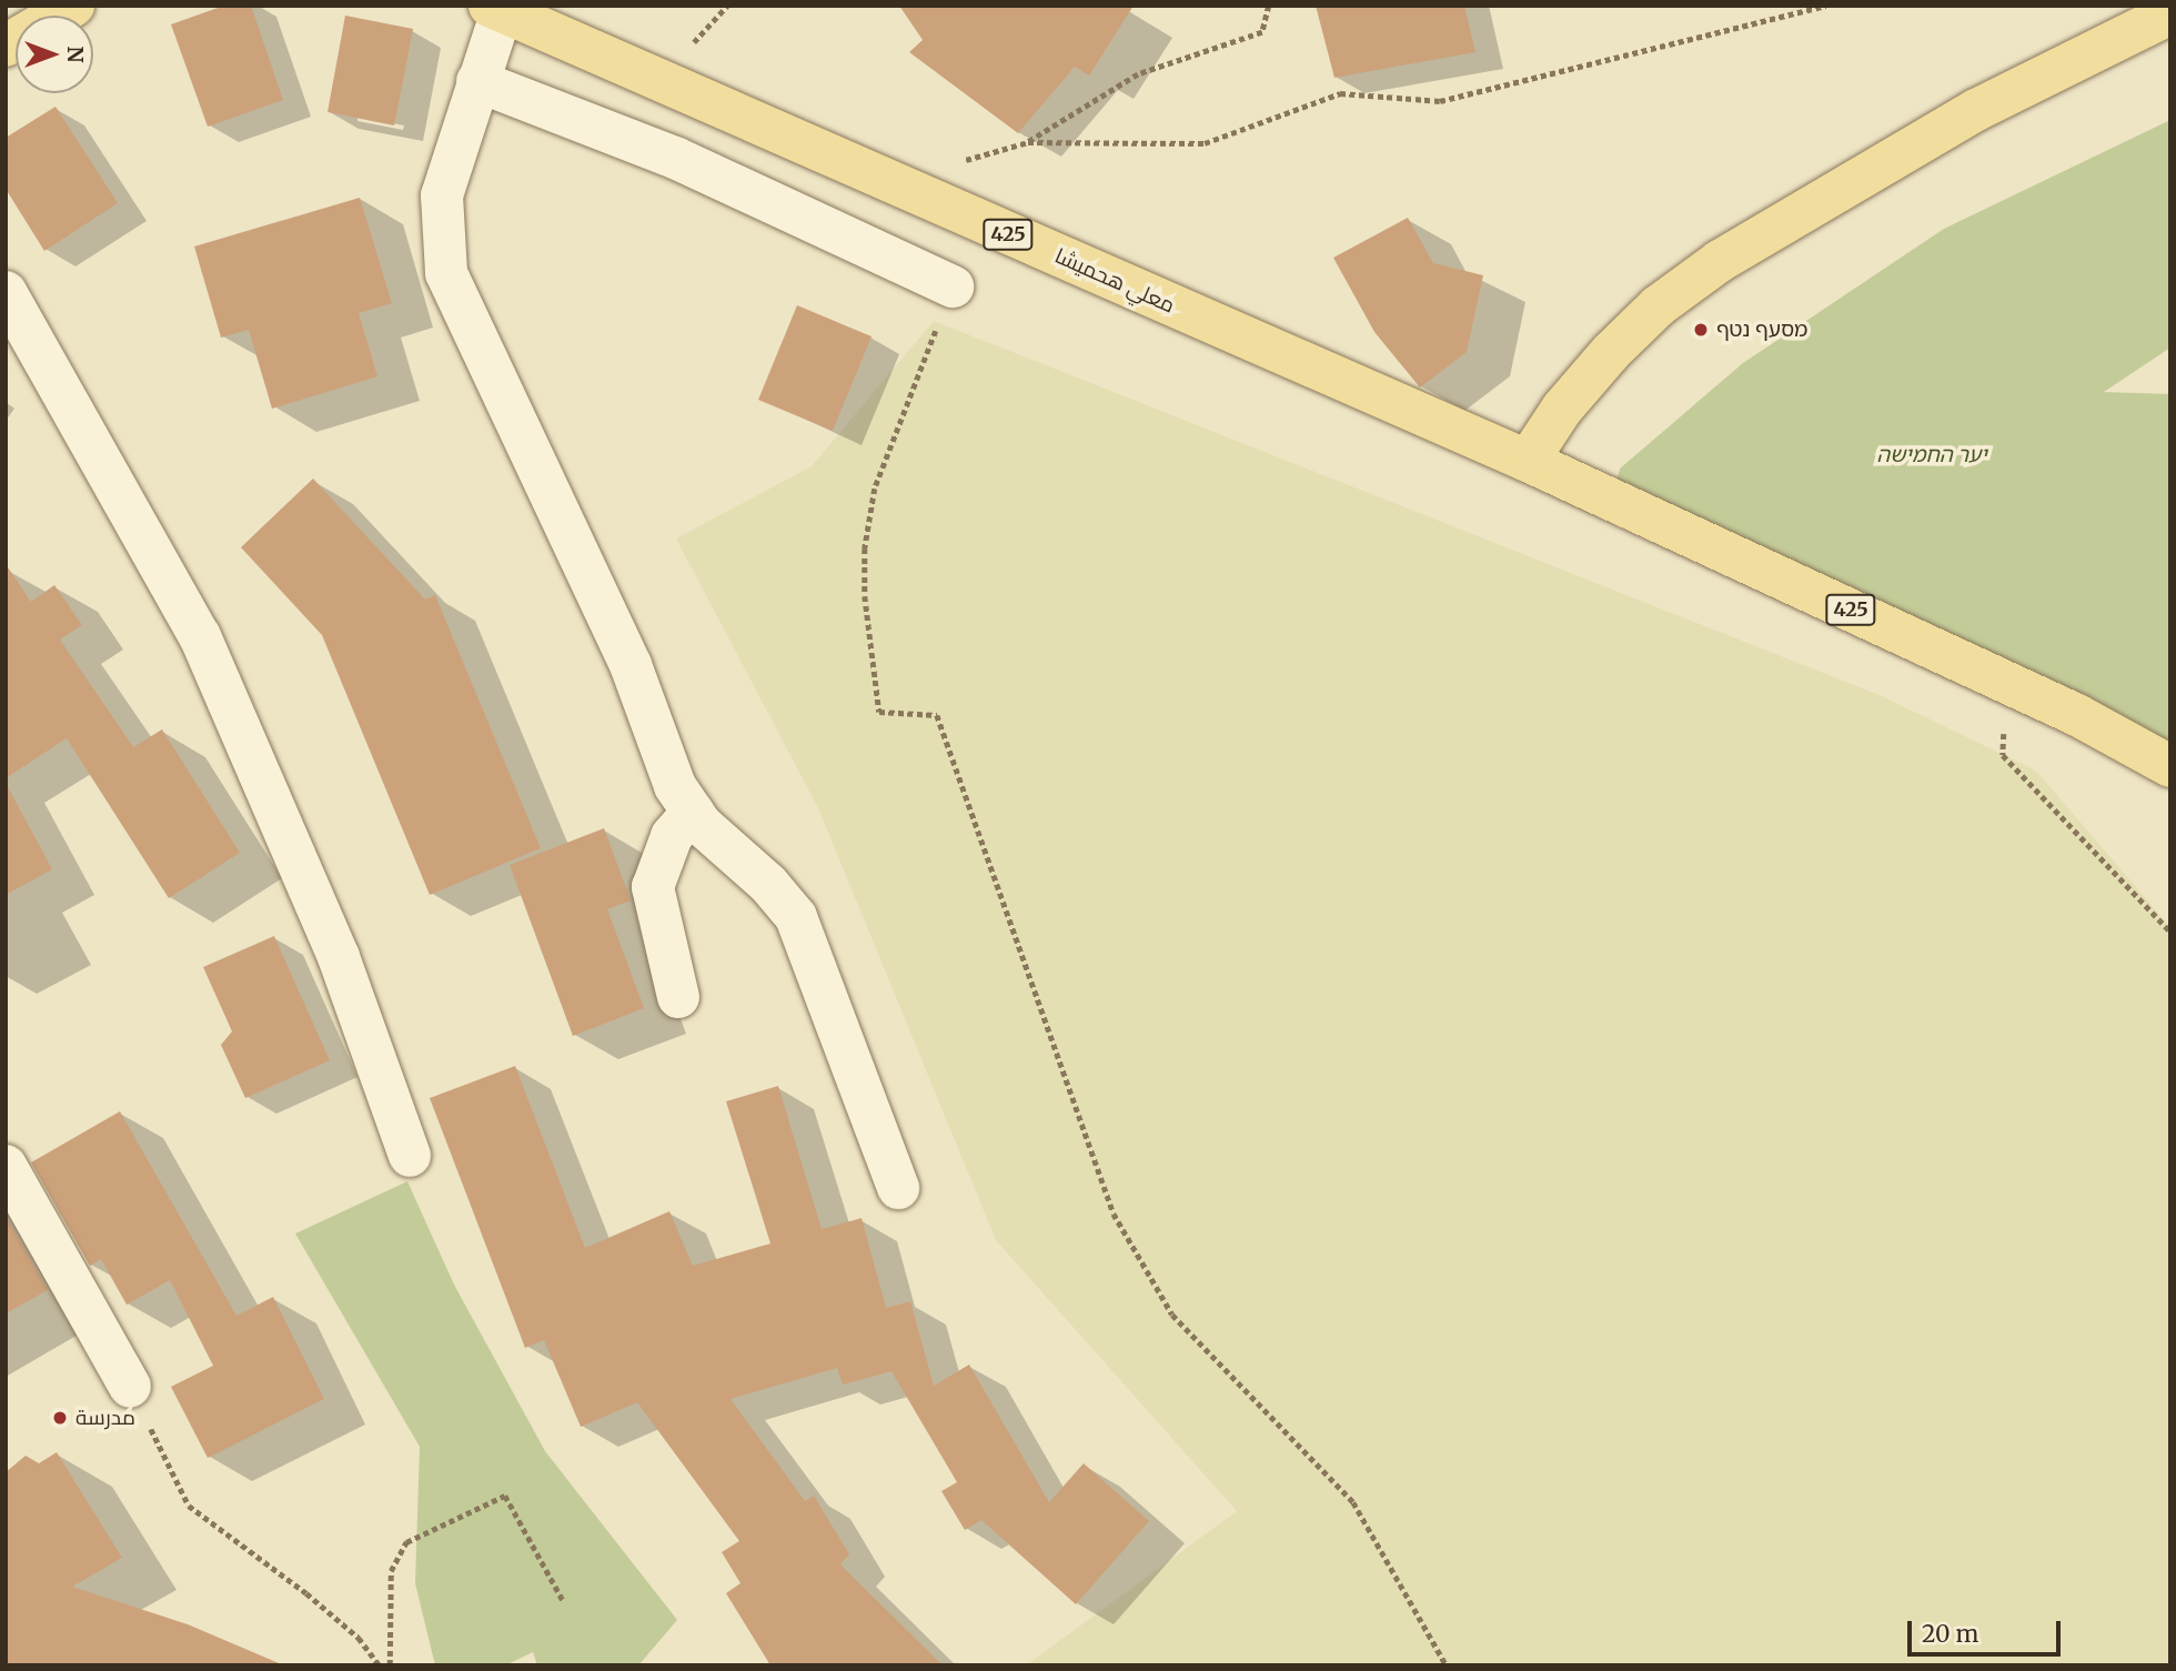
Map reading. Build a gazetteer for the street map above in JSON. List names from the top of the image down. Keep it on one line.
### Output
{"streets":{"main road":["425","معلي هحميشا"]},"crossings":[["425","معلي هحميشا"]],"parks":["יער החמישה"],"places":["מסעף נטף","مدرسة"],"scale_bar":"20 m","north":"right"}
